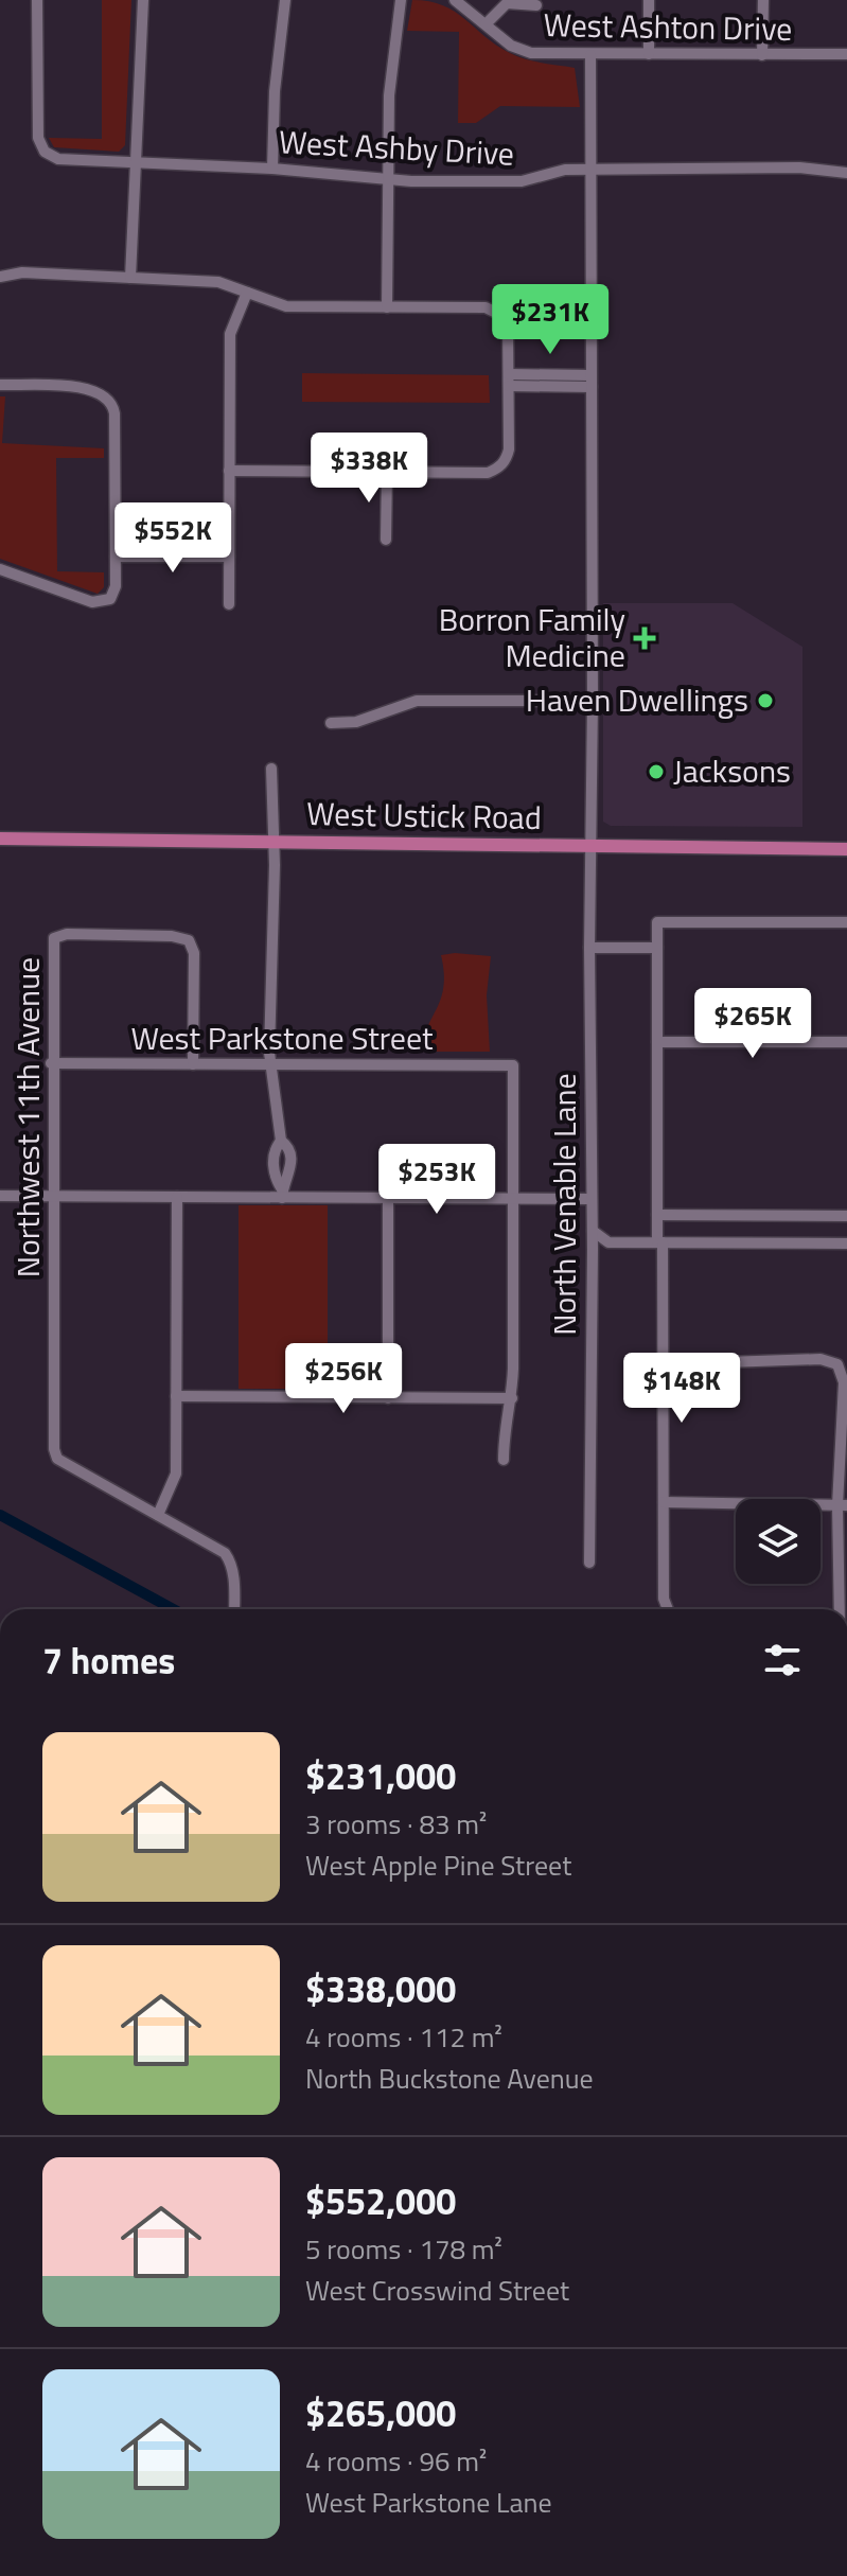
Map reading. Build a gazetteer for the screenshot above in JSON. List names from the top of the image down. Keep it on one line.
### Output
{"streets":{"main road":["West Ustick Road"],"street":["West Ashton Drive","West Ashby Drive","West Parkstone Street","Northwest 11th Avenue","North Venable Lane"]},"crossings":[["West Ashton Drive","North Venable Lane"],["West Ashby Drive","North Venable Lane"],["West Ustick Road","North Venable Lane"],["West Parkstone Street","Northwest 11th Avenue"]],"places":{"health":["Borron Family Medicine"],"other":["Haven Dwellings","Jacksons"]},"page":{"price":["$231K","$338K","$552K","$265K","$253K","$256K","$148K"],"heading":"7 homes","list":[{"name":"$231,000","note":"3 rooms · 83 m² · West Apple Pine Street"},{"name":"$338,000","note":"4 rooms · 112 m² · North Buckstone Avenue"},{"name":"$552,000","note":"5 rooms · 178 m² · West Crosswind Street"},{"name":"$265,000","note":"4 rooms · 96 m² · West Parkstone Lane"}]}}
